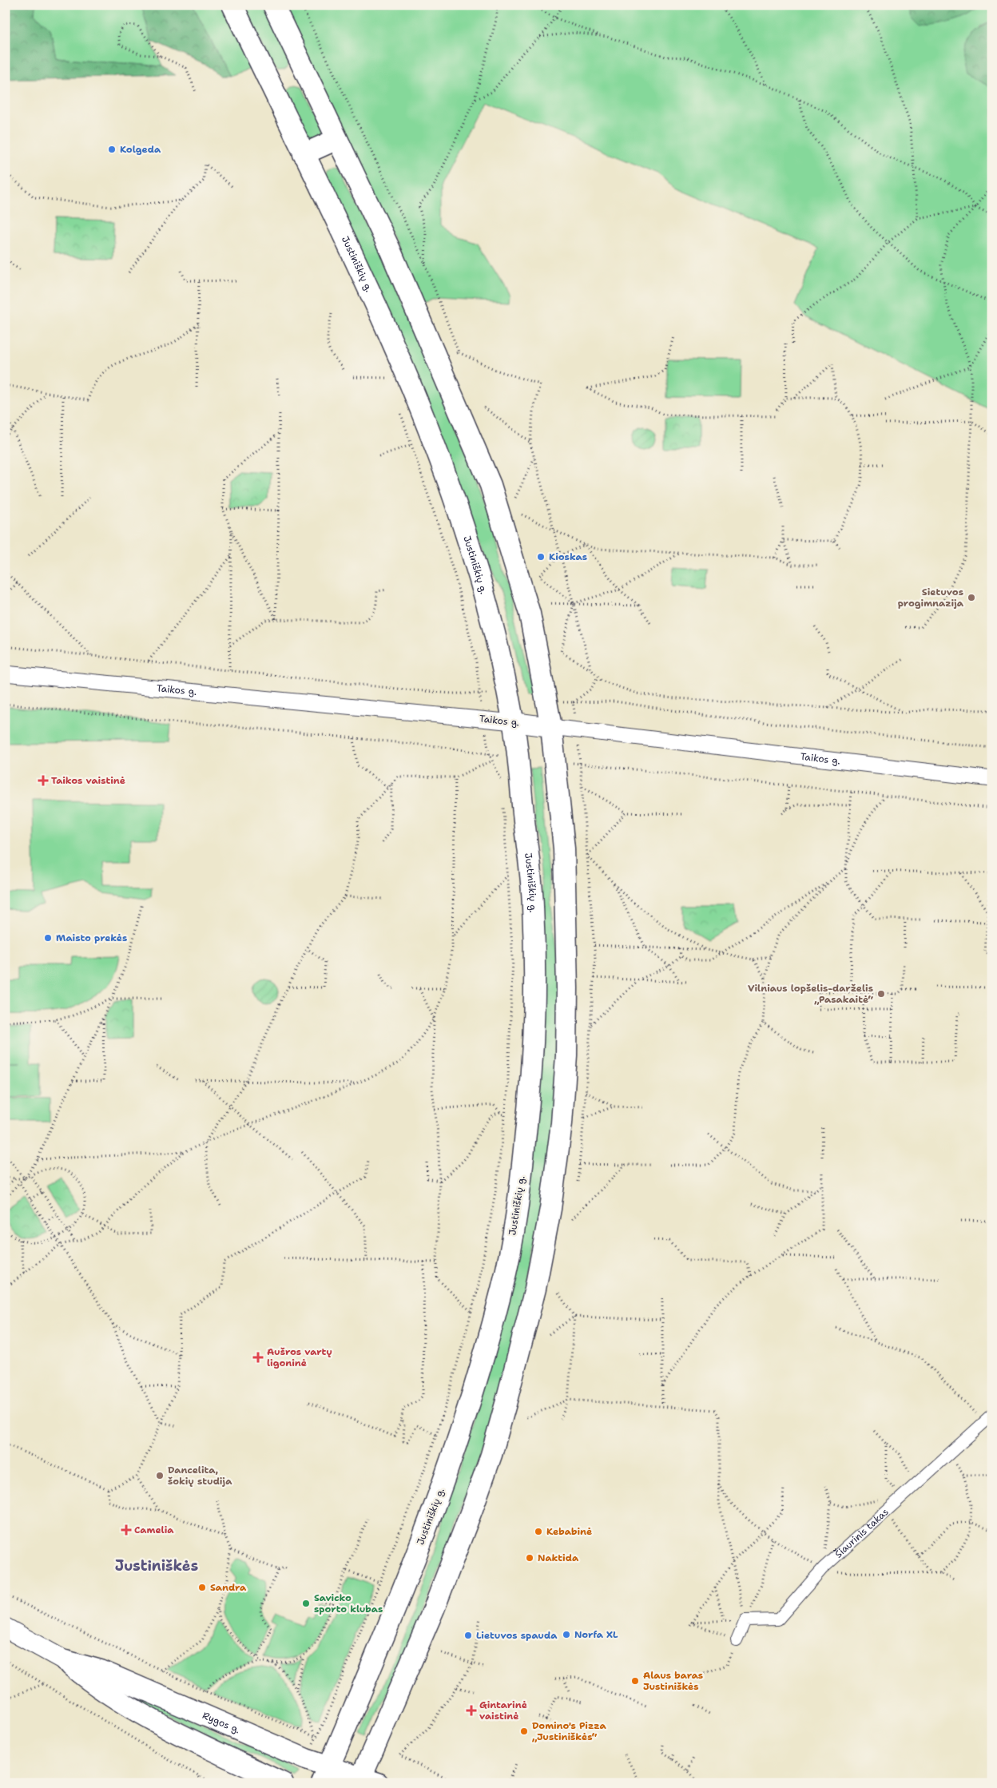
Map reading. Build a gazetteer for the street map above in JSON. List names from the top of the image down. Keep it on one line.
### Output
{"streets":{"main road":["Justiniškių g.","Rygos g."],"street":["Taikos g.","Šiaurinis takas"]},"crossings":[["Justiniškių g.","Taikos g."],["Justiniškių g.","Rygos g."]],"districts":["Justiniškės"],"places":{"other":["Kolgeda","Kioskas","Sietuvos progimnazija","Maisto prekės","Vilniaus lopšelis-darželis „Pasakaitė“","Dancelita, šokių studija","Kebabinė","Naktida","Sandra","Savicko sporto klubas","Norfa XL","Lietuvos spauda","Alaus baras Justiniškės","Domino's Pizza „Justiniškės“"],"health":["Taikos vaistinė","Aušros vartų ligoninė","Camelia","Gintarinė vaistinė"]}}
